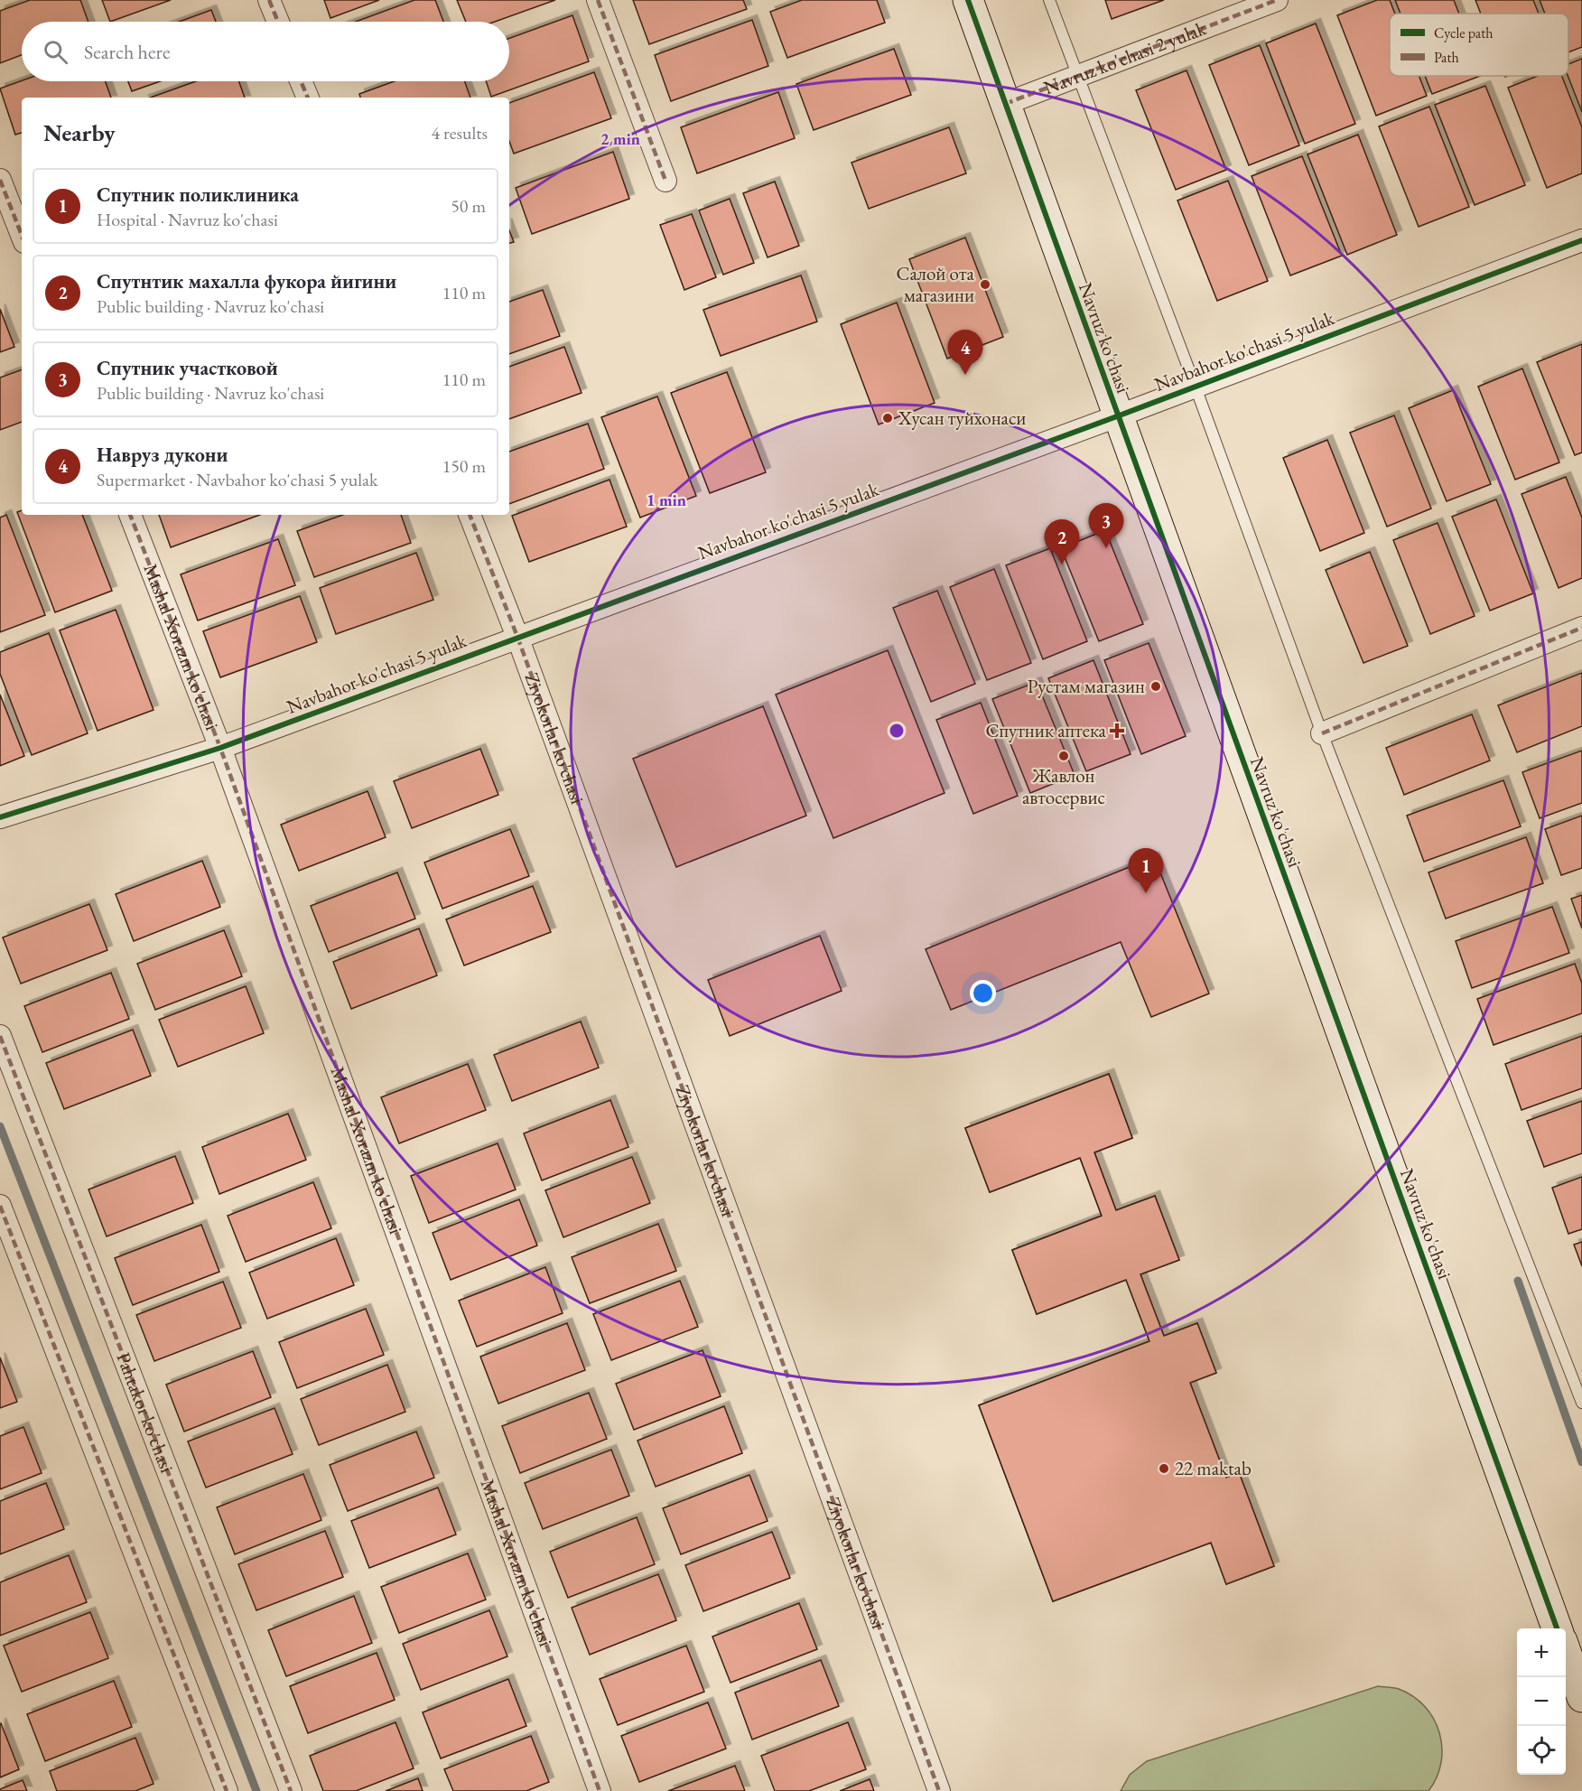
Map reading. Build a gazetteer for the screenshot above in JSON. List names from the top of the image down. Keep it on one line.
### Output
{"streets":{"street":["Navruz ko'chasi 2 yulak","Navruz ko'chasi","Navbahor ko'chasi 5 yulak","Mashal Xorazm ko'chasi","Ziyokorlar ko'chasi","Pahtakor ko'chasi"]},"crossings":[["Navruz ko'chasi 2 yulak","Navruz ko'chasi"],["Navruz ko'chasi","Navbahor ko'chasi 5 yulak"],["Navbahor ko'chasi 5 yulak","Mashal Xorazm ko'chasi"],["Navbahor ko'chasi 5 yulak","Ziyokorlar ko'chasi"]],"places":{"other":["Салой ота магазини","Хусан туйхонаси","Рустам магазин","Жавлон автосервис","22 maktab"],"health":["Спутник аптека"]},"legend":["Cycle path","Path"],"page":{"search":"Search here","heading":["Nearby","4 results"],"list":[{"mark":"1","name":"Спутник поликлиника","note":"Hospital · Navruz ko'chasi","value":"50 m"},{"mark":"2","name":"Спутнтик махалла фукора йигини","note":"Public building · Navruz ko'chasi","value":"110 m"},{"mark":"3","name":"Спутник участковой","note":"Public building · Navruz ko'chasi","value":"110 m"},{"mark":"4","name":"Навруз дукони","note":"Supermarket · Navbahor ko'chasi 5 yulak","value":"150 m"}],"pins":["4","3","2","1"],"map_buttons":["+","−"]},"rings":["2 min","1 min"]}
